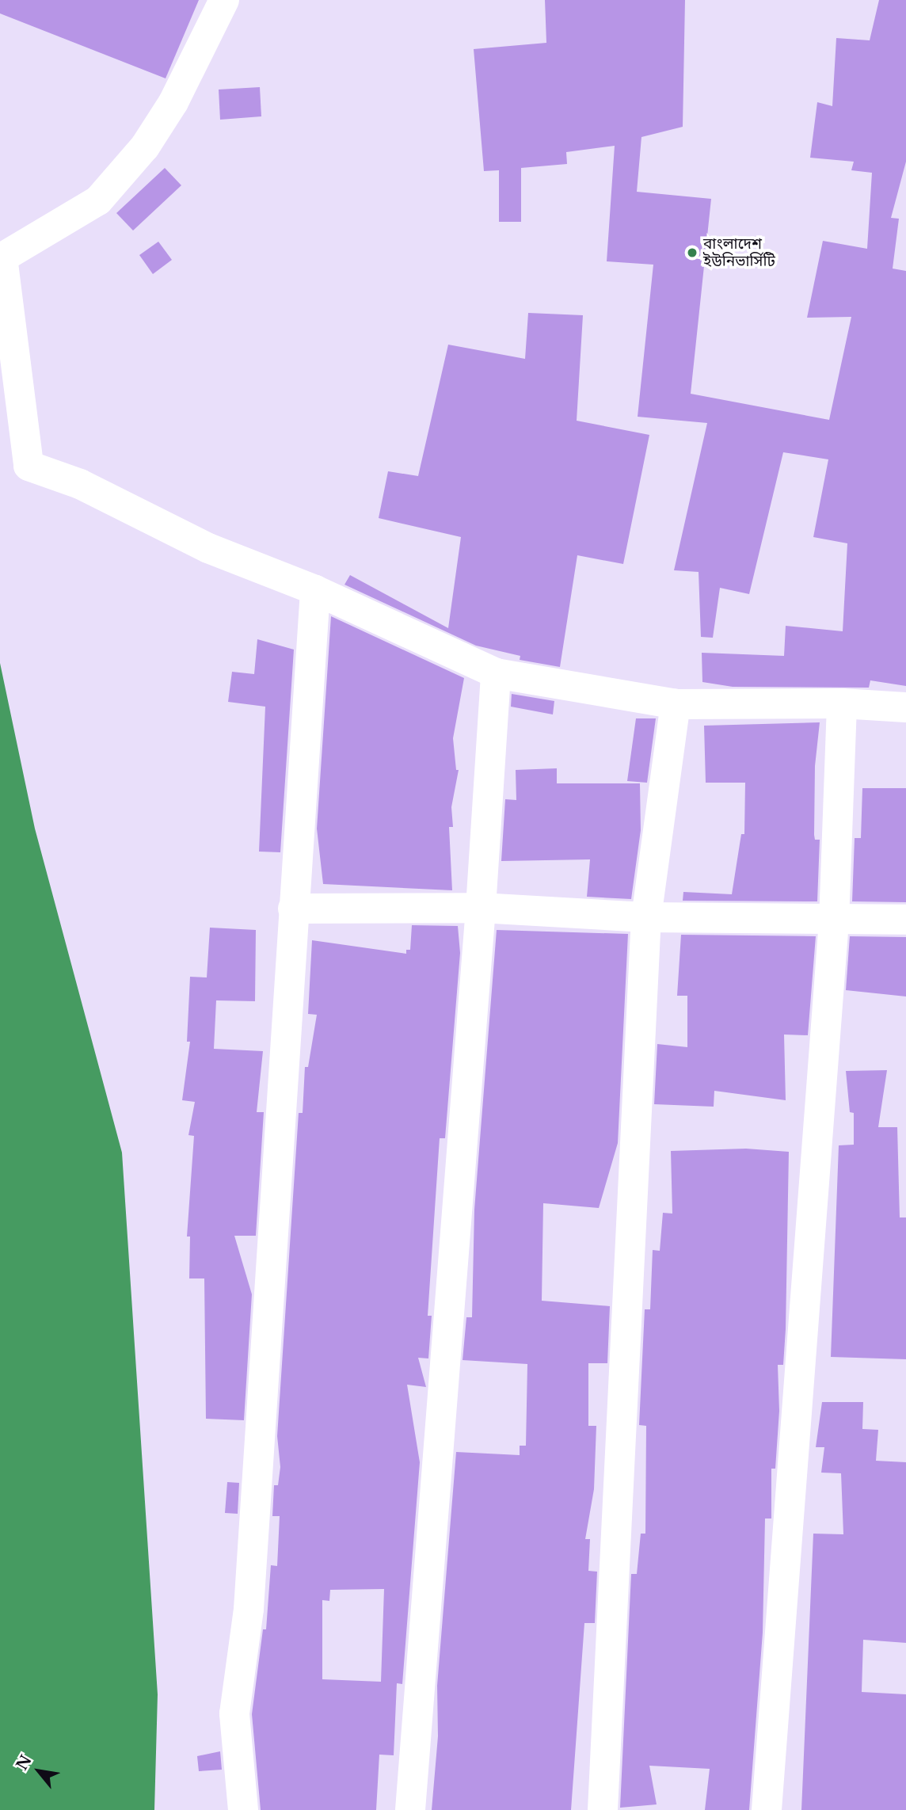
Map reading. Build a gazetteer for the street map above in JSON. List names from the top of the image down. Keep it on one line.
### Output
{"places":["বাংলাদেশ ইউনিভার্সিটি"],"north":"top left"}
